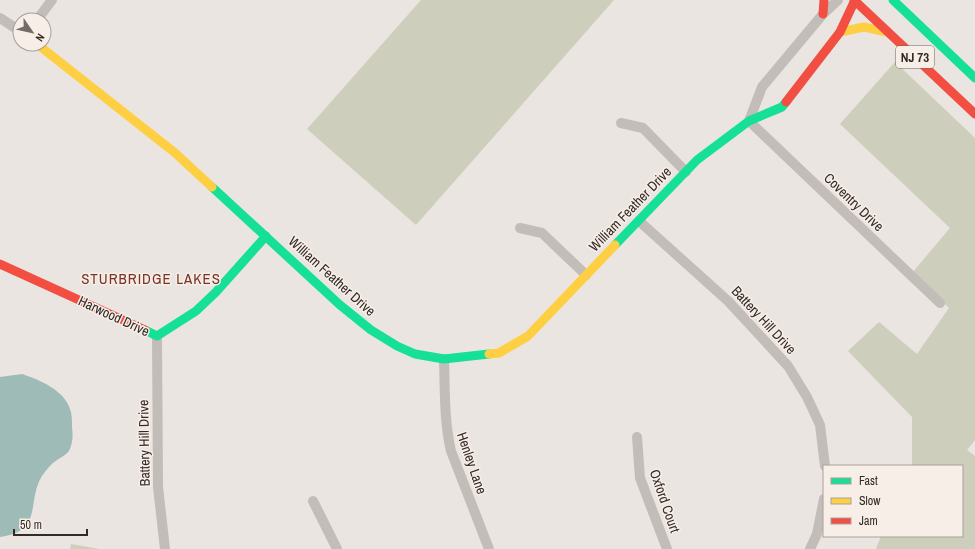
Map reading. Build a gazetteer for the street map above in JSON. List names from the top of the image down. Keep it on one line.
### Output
{"streets":{"main road":["NJ 73","William Feather Drive","Harwood Drive"],"street":["Coventry Drive","Battery Hill Drive","Henley Lane","Oxford Court"]},"crossings":[["NJ 73","William Feather Drive"],["Coventry Drive","William Feather Drive"],["William Feather Drive","Harwood Drive"],["William Feather Drive","Battery Hill Drive"],["William Feather Drive","Henley Lane"],["Harwood Drive","Battery Hill Drive"]],"districts":["STURBRIDGE LAKES"],"legend":["Fast","Slow","Jam"],"scale_bar":"50 m","north":"bottom right"}
